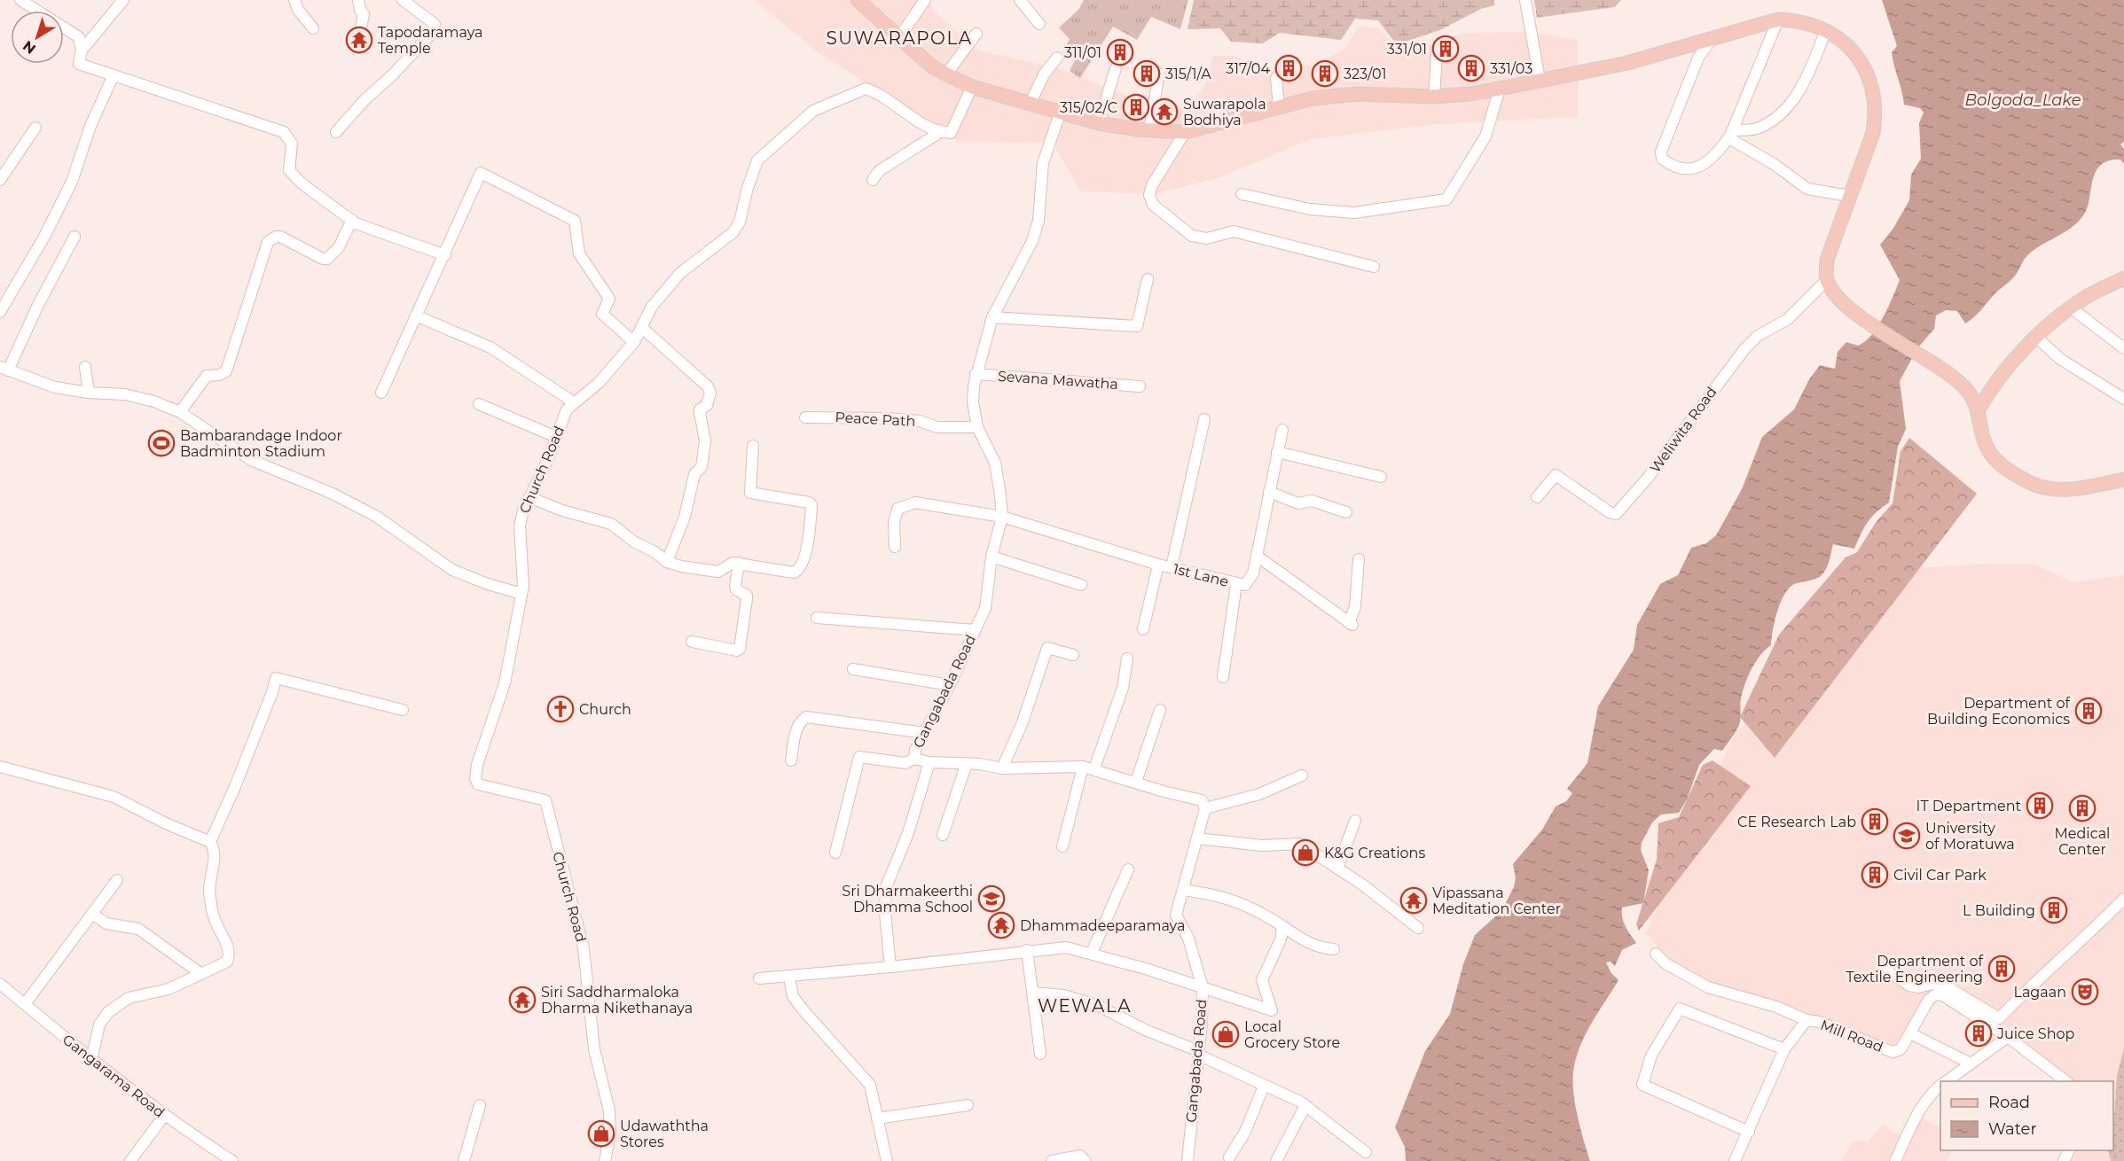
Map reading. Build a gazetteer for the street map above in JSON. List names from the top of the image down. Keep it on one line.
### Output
{"streets":{"street":["Sevana Mawatha","Peace Path","Weliwita Road","Church Road","1st Lane","Gangabada Road","Mill Road","Gangarama Road"]},"crossings":[["Sevana Mawatha","Gangabada Road"],["Peace Path","Gangabada Road"],["1st Lane","Gangabada Road"]],"districts":["SUWARAPOLA","WEWALA"],"water":["Bolgoda_Lake"],"places":{"temple":["Tapodaramaya Temple","Suwarapola Bodhiya","Vipassana Meditation Center","Dhammadeeparamaya","Siri Saddharmaloka Dharma Nikethanaya"],"building":["331/01","311/01","317/04","331/03","315/1/A","323/01","315/02/C","Department of Building Economics","IT Department","Medical Center","CE Research Lab","Civil Car Park","L Building","Department of Textile Engineering","Juice Shop"],"sports":["Bambarandage Indoor Badminton Stadium"],"church":["Church"],"school or university":["University of Moratuwa","Sri Dharmakeerthi Dhamma School"],"shop":["K&G Creations","Local Grocery Store","Udawaththa Stores"],"theatre":["Lagaan"]},"legend":["Road","Water"],"north":"bottom left"}
